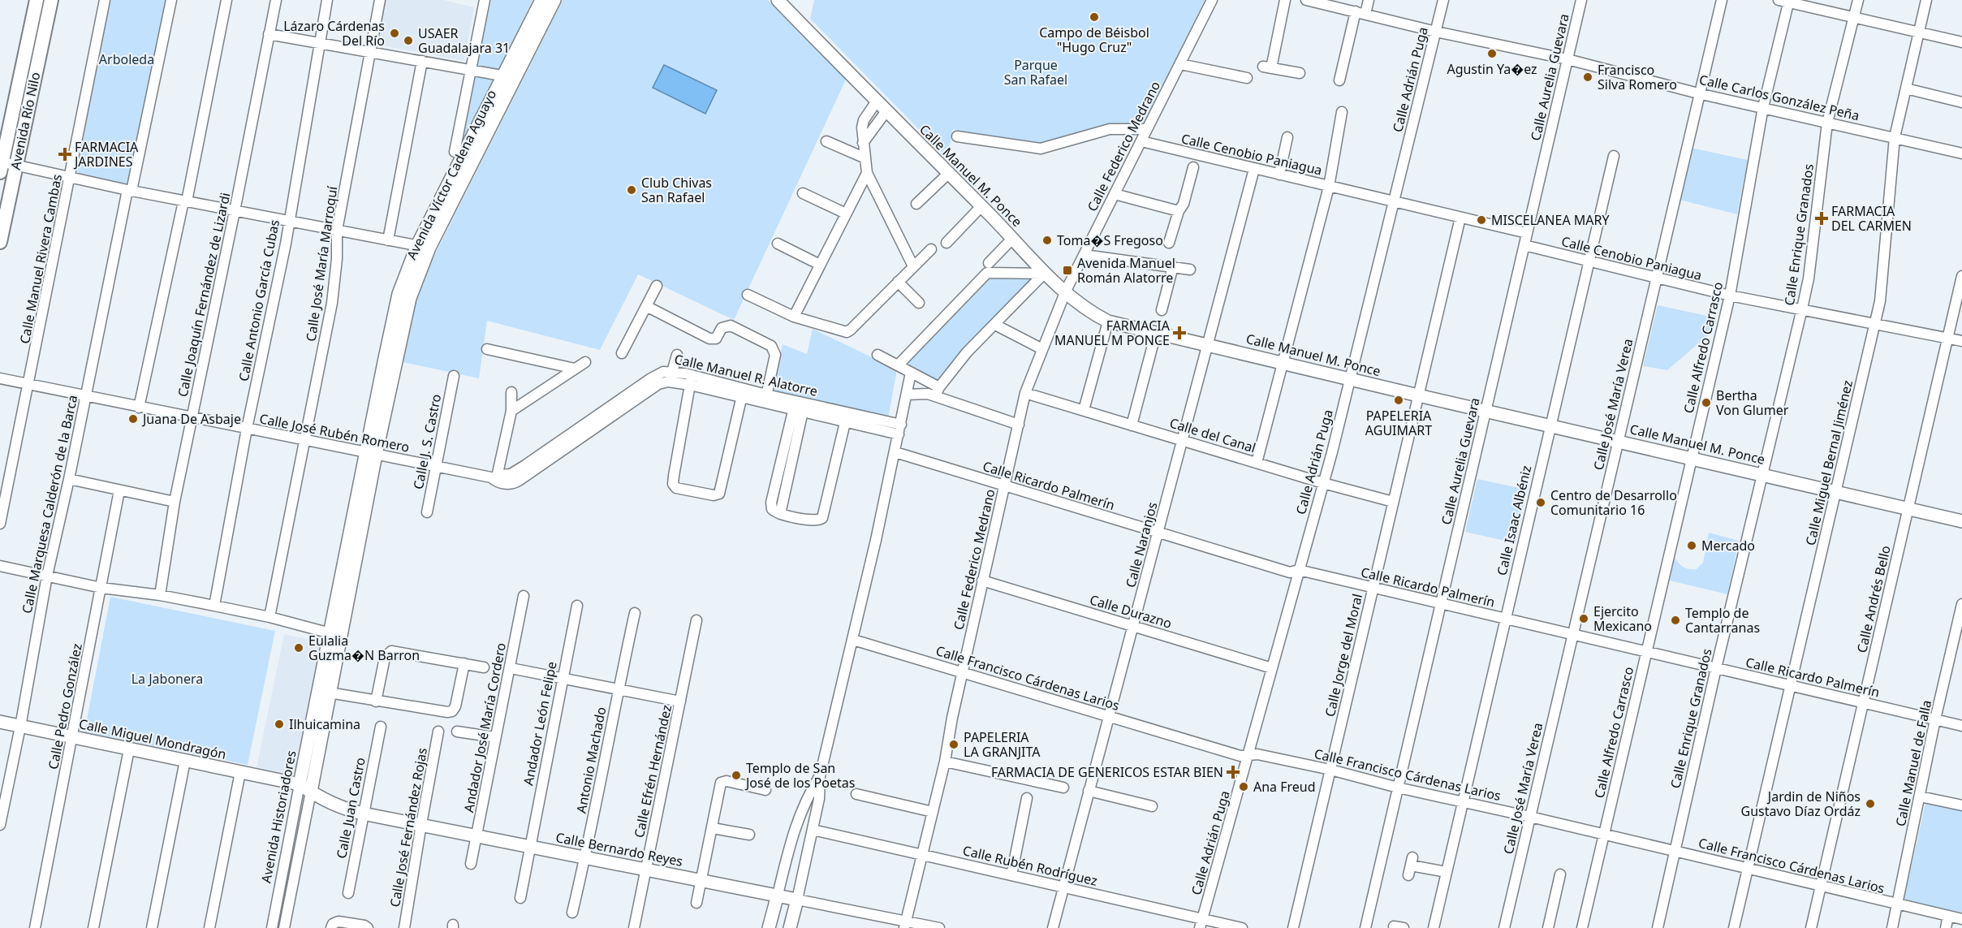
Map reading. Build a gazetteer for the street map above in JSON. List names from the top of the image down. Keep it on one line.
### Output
{"streets":{"main road":["Avenida Río Nilo"],"street":["Calle Aurelia Guevara","Calle Adrián Puga","Calle Carlos González Peña","Calle Federico Medrano","Calle Cenobio Paniagua","Avenida Víctor Cadena Aguayo","Calle Manuel M. Ponce","Calle Enrique Granados","Calle Manuel Rivera Cambas","Calle José María Marroquí","Calle Joaquín Fernández de Lizardi","Calle Antonio García Cubas","Calle Alfredo Carrasco","Calle Manuel R. Alatorre","Calle José María Verea","Calle José Rubén Romero","Calle del Canal","Calle J. S. Castro","Calle Miguel Bernal Jiménez","Calle Ricardo Palmerín","Calle Marquesa Calderón de la Barca","Calle Isaac Albéniz","Calle Naranjos","Calle Andrés Bello","Calle Durazno","Calle Jorge del Moral","Calle Francisco Cárdenas Larios","Calle Pedro González","Andador León Felipe","Andador José María Cordero","Calle Miguel Mondragón","Antonio Machado","Calle Manuel de Falla","Calle Efrén Hernández","Calle Juan Castro","Avenida Historiadores","Calle José Fernández Rojas","Calle Bernardo Reyes","Calle Rubén Rodríguez"]},"crossings":[["Calle Aurelia Guevara","Calle Carlos González Peña"],["Calle Aurelia Guevara","Calle Cenobio Paniagua"],["Calle Aurelia Guevara","Calle Manuel M. Ponce"],["Calle Aurelia Guevara","Calle Ricardo Palmerín"],["Calle Aurelia Guevara","Calle Francisco Cárdenas Larios"],["Calle Adrián Puga","Calle Carlos González Peña"],["Calle Adrián Puga","Calle Cenobio Paniagua"],["Calle Adrián Puga","Calle Manuel M. Ponce"],["Calle Adrián Puga","Calle del Canal"],["Calle Adrián Puga","Calle Ricardo Palmerín"],["Calle Adrián Puga","Calle Durazno"],["Calle Adrián Puga","Calle Francisco Cárdenas Larios"],["Calle Adrián Puga","Calle Rubén Rodríguez"],["Calle Carlos González Peña","Calle Enrique Granados"],["Calle Carlos González Peña","Calle Alfredo Carrasco"],["Calle Carlos González Peña","Calle José María Verea"],["Calle Carlos González Peña","Calle Miguel Bernal Jiménez"],["Calle Federico Medrano","Calle Cenobio Paniagua"],["Calle Federico Medrano","Calle Manuel M. Ponce"],["Calle Federico Medrano","Calle del Canal"],["Calle Federico Medrano","Calle Ricardo Palmerín"],["Calle Federico Medrano","Calle Durazno"],["Calle Federico Medrano","Calle Francisco Cárdenas Larios"],["Calle Federico Medrano","Calle Bernardo Reyes"],["Calle Federico Medrano","Calle Rubén Rodríguez"],["Calle Cenobio Paniagua","Calle Enrique Granados"],["Calle Cenobio Paniagua","Calle Alfredo Carrasco"],["Calle Cenobio Paniagua","Calle José María Verea"],["Calle Cenobio Paniagua","Calle Miguel Bernal Jiménez"],["Calle Cenobio Paniagua","Calle Isaac Albéniz"],["Calle Cenobio Paniagua","Calle Naranjos"],["Calle Cenobio Paniagua","Calle Andrés Bello"],["Calle Cenobio Paniagua","Calle Jorge del Moral"],["Avenida Víctor Cadena Aguayo","Calle José Rubén Romero"],["Avenida Víctor Cadena Aguayo","Avenida Historiadores"],["Calle Manuel M. Ponce","Calle Enrique Granados"],["Calle Manuel M. Ponce","Calle Alfredo Carrasco"],["Calle Manuel M. Ponce","Calle José María Verea"],["Calle Manuel M. Ponce","Calle Miguel Bernal Jiménez"],["Calle Manuel M. Ponce","Calle Isaac Albéniz"],["Calle Manuel M. Ponce","Calle Naranjos"],["Calle Manuel M. Ponce","Calle Andrés Bello"],["Calle Manuel M. Ponce","Calle Jorge del Moral"],["Calle Enrique Granados","Calle Ricardo Palmerín"],["Calle Enrique Granados","Calle Francisco Cárdenas Larios"],["Calle Manuel Rivera Cambas","Calle José Rubén Romero"],["Calle José María Marroquí","Calle José Rubén Romero"],["Calle Joaquín Fernández de Lizardi","Calle José Rubén Romero"],["Calle Antonio García Cubas","Calle José Rubén Romero"],["Calle Alfredo Carrasco","Calle Ricardo Palmerín"],["Calle Alfredo Carrasco","Calle Francisco Cárdenas Larios"],["Calle Manuel R. Alatorre","Calle José Rubén Romero"],["Calle José María Verea","Calle Ricardo Palmerín"],["Calle José María Verea","Calle Francisco Cárdenas Larios"],["Calle José Rubén Romero","Calle J. S. Castro"],["Calle José Rubén Romero","Calle Marquesa Calderón de la Barca"],["Calle José Rubén Romero","Avenida Historiadores"],["Calle del Canal","Calle Naranjos"],["Calle del Canal","Calle Jorge del Moral"],["Calle Miguel Bernal Jiménez","Calle Ricardo Palmerín"],["Calle Miguel Bernal Jiménez","Calle Francisco Cárdenas Larios"],["Calle Ricardo Palmerín","Calle Isaac Albéniz"],["Calle Ricardo Palmerín","Calle Naranjos"],["Calle Ricardo Palmerín","Calle Andrés Bello"],["Calle Ricardo Palmerín","Calle Jorge del Moral"],["Calle Ricardo Palmerín","Calle Manuel de Falla"],["Calle Marquesa Calderón de la Barca","Calle Miguel Mondragón"],["Calle Isaac Albéniz","Calle Francisco Cárdenas Larios"],["Calle Naranjos","Calle Durazno"],["Calle Naranjos","Calle Francisco Cárdenas Larios"],["Calle Naranjos","Calle Rubén Rodríguez"],["Calle Andrés Bello","Calle Francisco Cárdenas Larios"],["Calle Jorge del Moral","Calle Francisco Cárdenas Larios"],["Calle Francisco Cárdenas Larios","Calle Manuel de Falla"],["Calle Pedro González","Calle Miguel Mondragón"],["Andador León Felipe","Calle Bernardo Reyes"],["Andador José María Cordero","Calle Bernardo Reyes"],["Calle Miguel Mondragón","Avenida Historiadores"],["Calle Miguel Mondragón","Calle Bernardo Reyes"],["Antonio Machado","Calle Bernardo Reyes"],["Calle Efrén Hernández","Calle Bernardo Reyes"],["Calle Juan Castro","Calle Bernardo Reyes"],["Avenida Historiadores","Calle Bernardo Reyes"],["Calle José Fernández Rojas","Calle Bernardo Reyes"]],"parks":["Arboleda","Parque San Rafael","La Jabonera"],"places":{"other":["Campo de Béisbol \"Hugo Cruz\"","Lázaro Cárdenas Del Río","USAER Guadalajara 31","Agustin Ya�ez","Francisco Silva Romero","Club Chivas San Rafael","MISCELANEA MARY","Toma�S Fregoso","PAPELERIA AGUIMART","Bertha Von Glumer","Juana De Asbaje","Centro de Desarrollo Comunitario 16","Mercado","Ejercito Mexicano","Templo de Cantarranas","Eulalia Guzma�N Barron","Ilhuicamina","PAPELERIA LA GRANJITA","Templo de San José de los Poetas","Ana Freud","Jardin de Niños Gustavo Díaz Ordáz"],"health":["FARMACIA JARDINES","FARMACIA DEL CARMEN","FARMACIA MANUEL M PONCE","FARMACIA DE GENERICOS ESTAR BIEN"],"transit":["Avenida Manuel Román Alatorre"]}}
